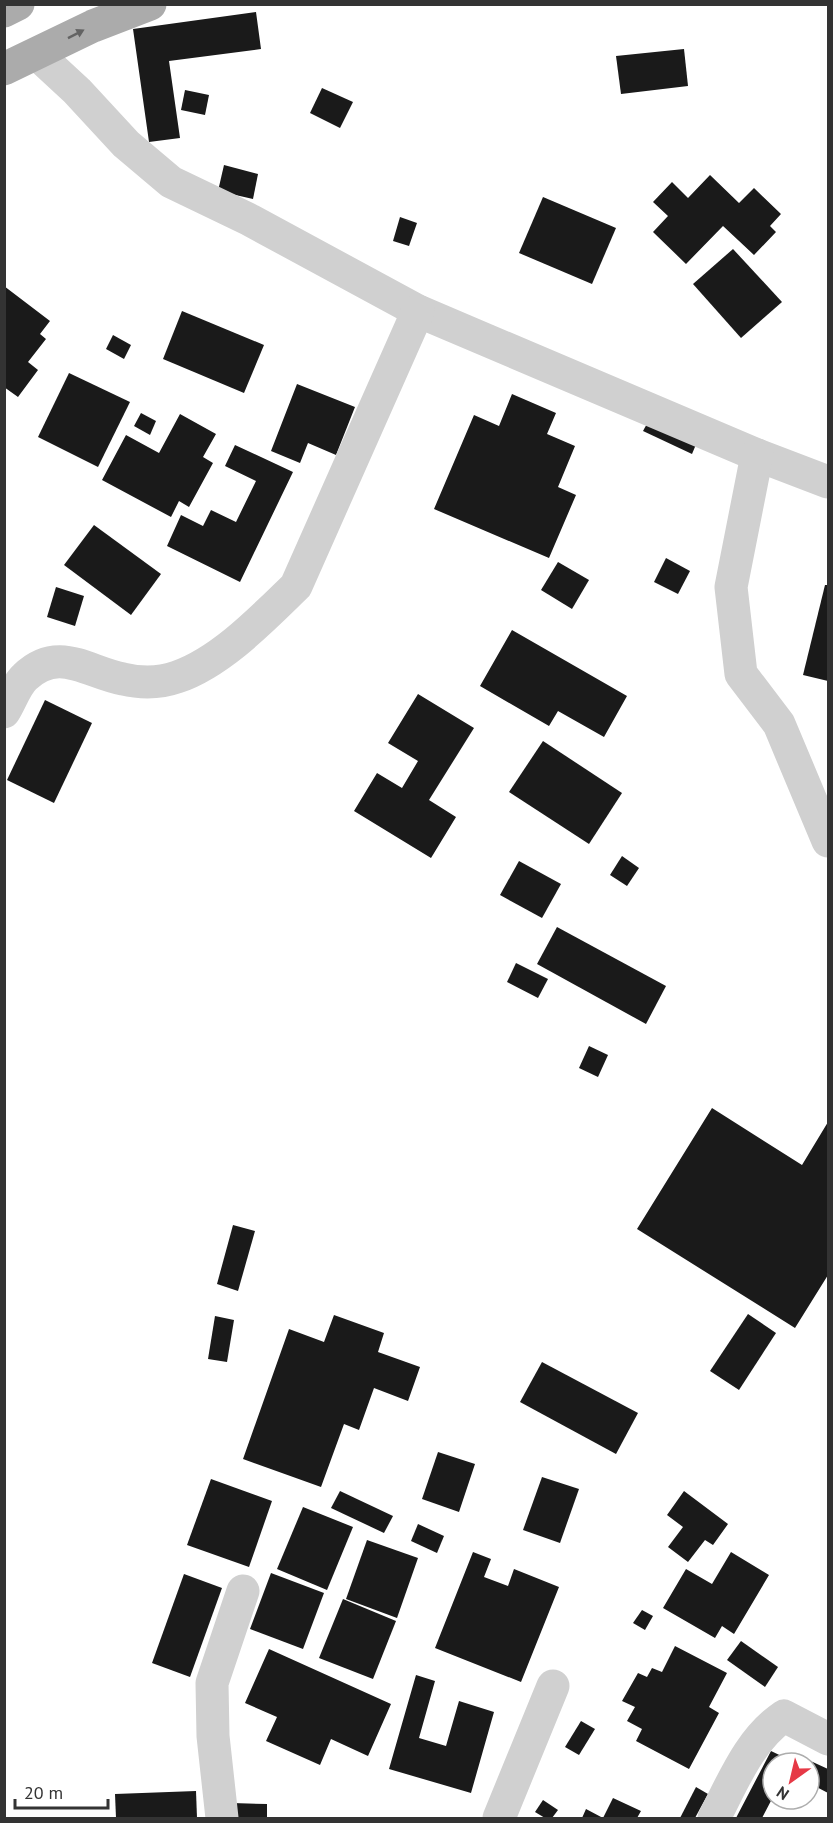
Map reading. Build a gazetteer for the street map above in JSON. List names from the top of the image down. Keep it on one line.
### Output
{"scale_bar":"20 m","north":"bottom left"}
